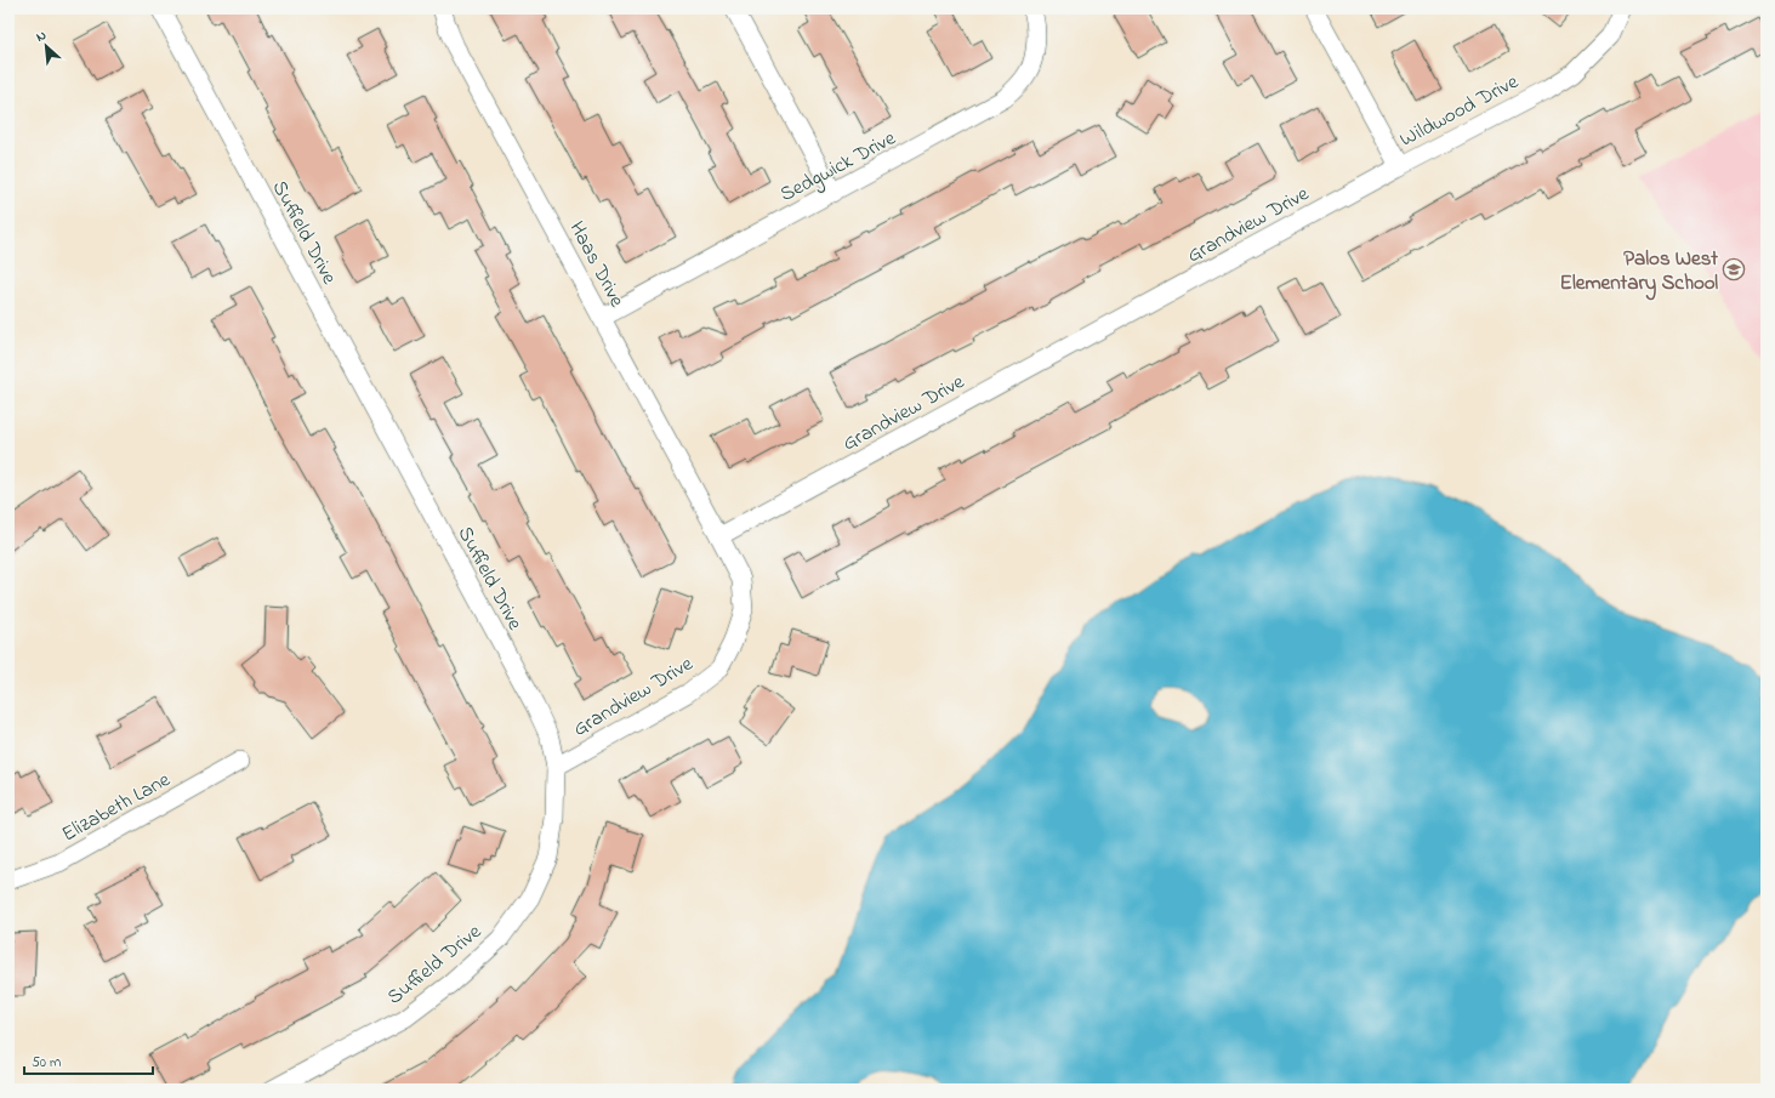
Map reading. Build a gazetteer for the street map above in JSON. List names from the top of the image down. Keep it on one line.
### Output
{"streets":{"street":["Wildwood Drive","Sedgwick Drive","Grandview Drive","Suffield Drive","Haas Drive","Elizabeth Lane"]},"crossings":[["Wildwood Drive","Grandview Drive"],["Sedgwick Drive","Haas Drive"],["Grandview Drive","Suffield Drive"],["Grandview Drive","Haas Drive"]],"places":{"school or university":["Palos West Elementary School"]},"scale_bar":"50 m","north":"top left"}
